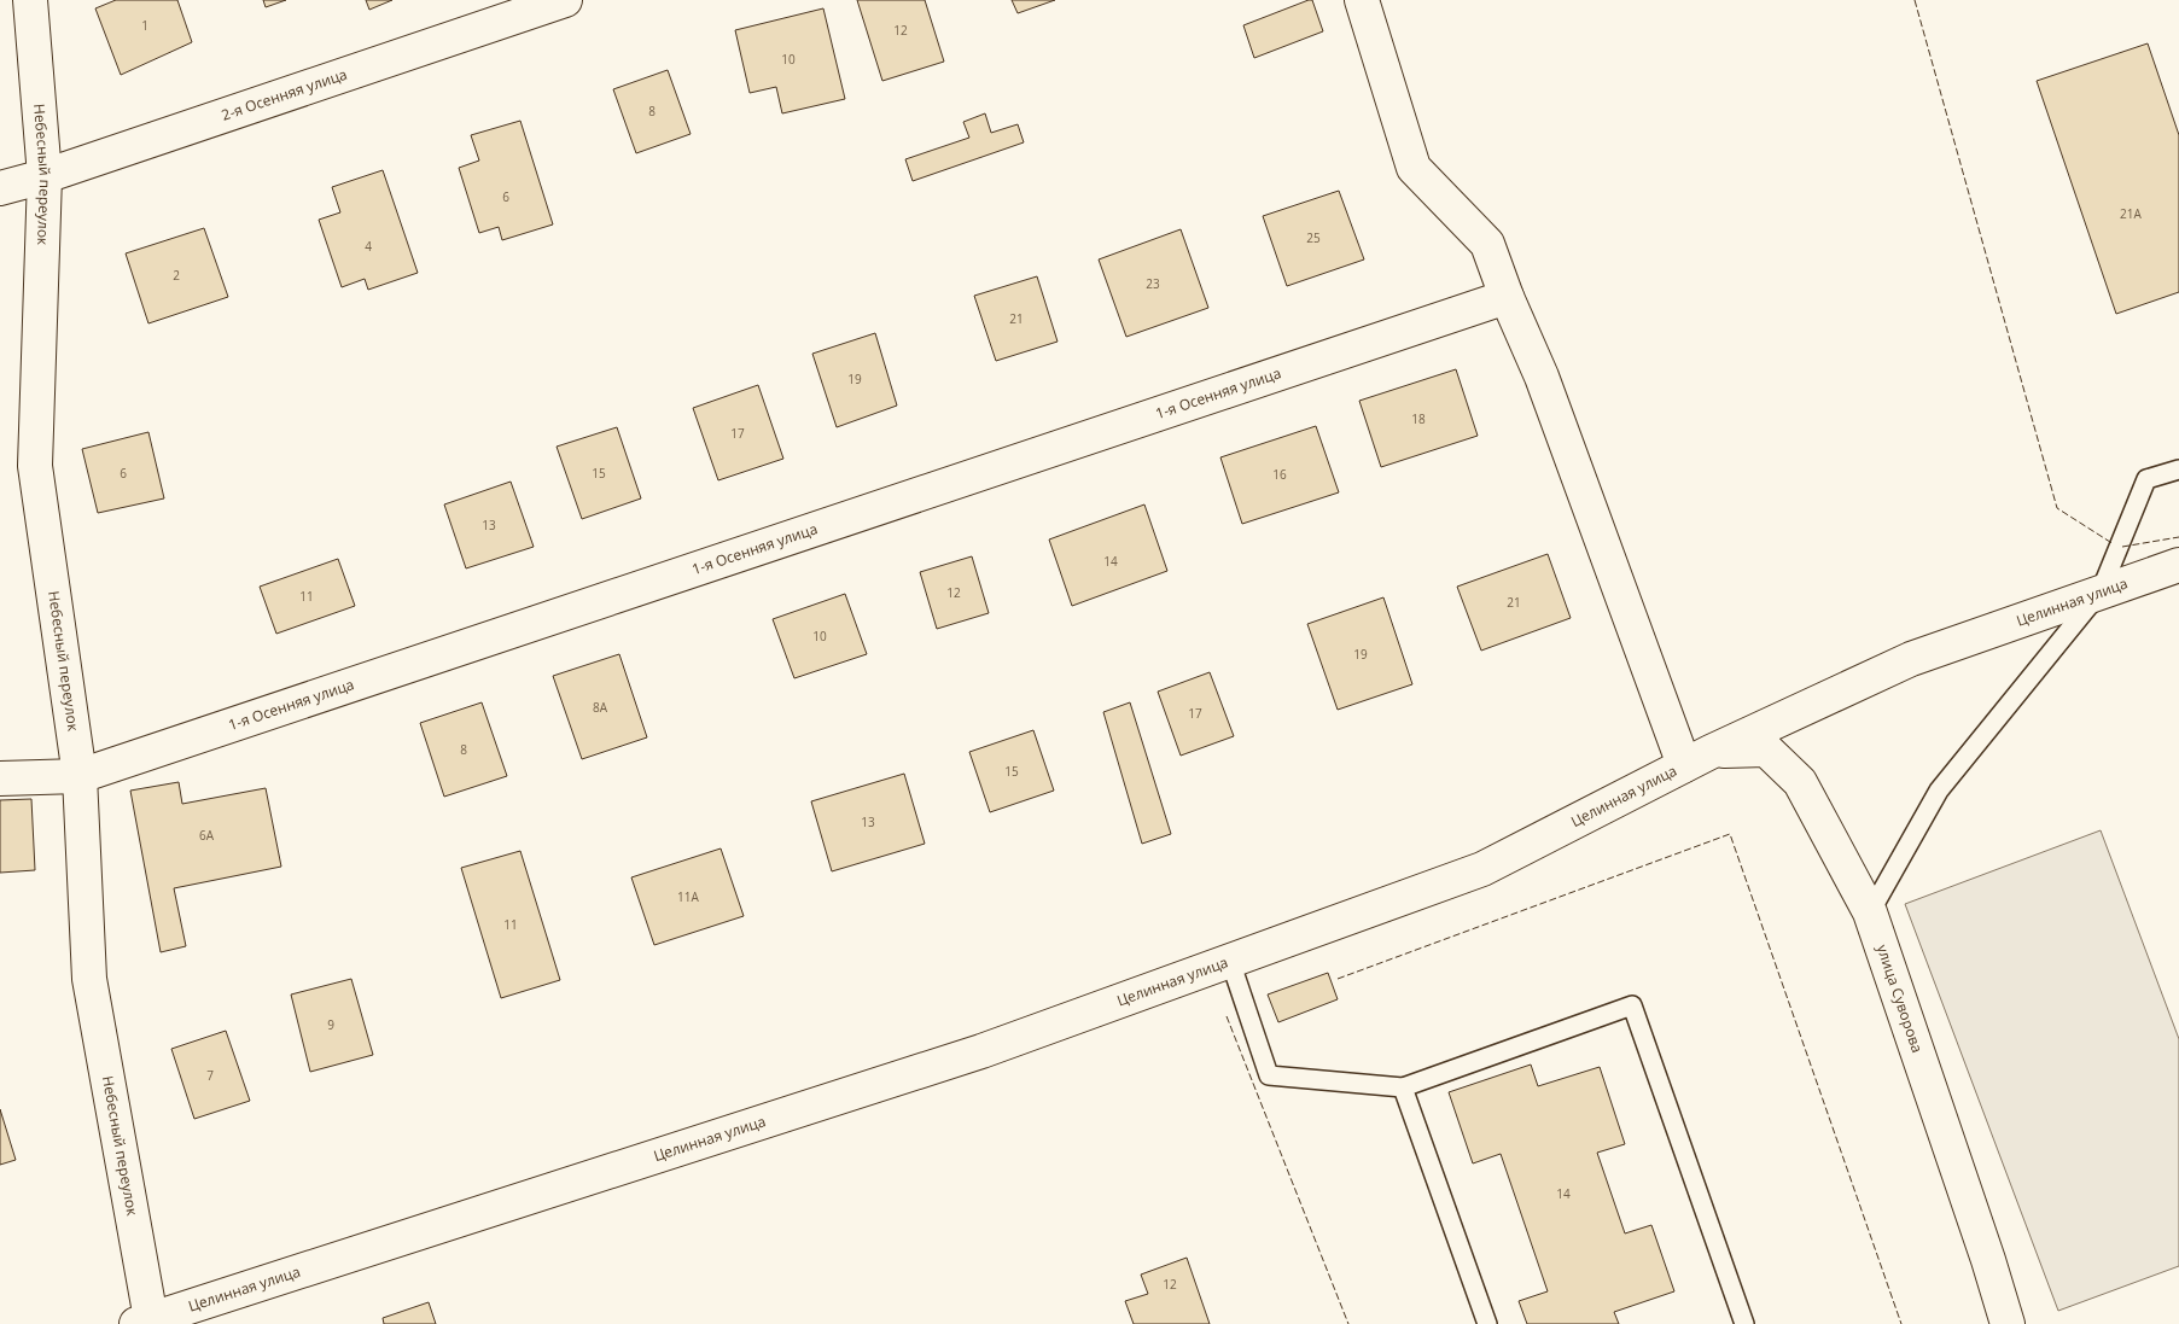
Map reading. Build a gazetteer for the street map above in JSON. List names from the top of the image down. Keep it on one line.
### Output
{"streets":{"street":["2-я Осенняя улица","Небесный переулок","1-я Осенняя улица","Целинная улица","улица Суворова"]},"crossings":[["2-я Осенняя улица","Небесный переулок"],["Небесный переулок","1-я Осенняя улица"],["Небесный переулок","Целинная улица"],["Целинная улица","улица Суворова"]],"house_numbers":["1","12","10","8","6","21А","25","4","2","23","21","19","18","17","6","15","16","13","14","12","11","21","10","19","8А","17","8","15","13","6А","11А","11","9","7","14","12"]}
